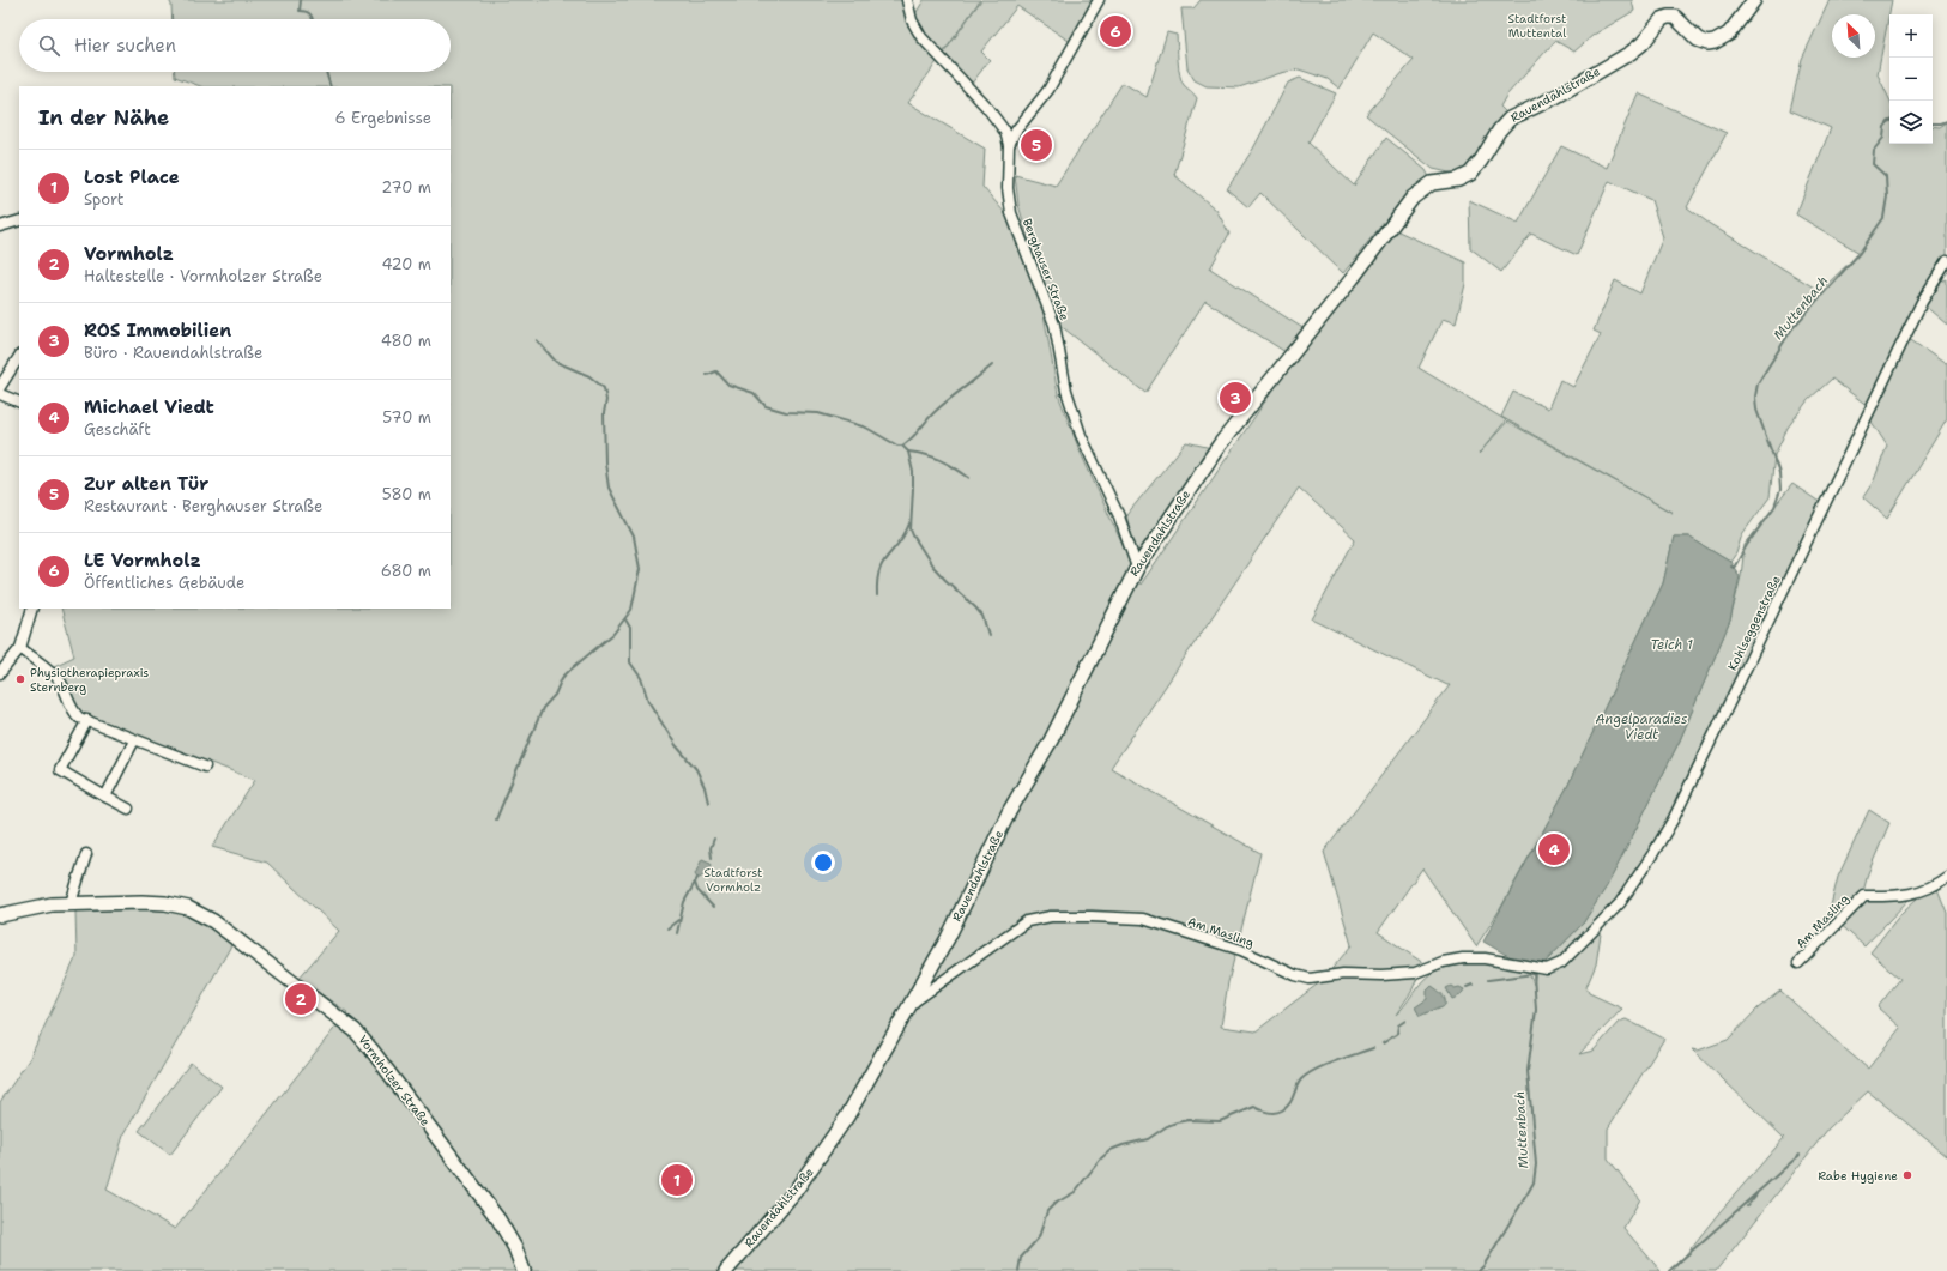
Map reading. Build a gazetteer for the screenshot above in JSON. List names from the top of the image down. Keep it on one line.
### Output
{"streets":{"street":["Rauendahlstraße","Berghauser Straße","Kohlseggenstraße","Am Masling","Vormholzer Straße"]},"crossings":[["Rauendahlstraße","Berghauser Straße"],["Rauendahlstraße","Am Masling"],["Kohlseggenstraße","Am Masling"]],"water":["Muttenbach","Teich 1","Angelparadies Viedt"],"parks":["Stadtforst Muttental","Stadtforst Vormholz"],"places":["Physiotherapiepraxis Sternberg","Rabe Hygiene"],"north":"top left","page":{"pins":["6","5","3","4","2","1"],"map_buttons":["+","−"],"search":"Hier suchen","heading":["In der Nähe","6 Ergebnisse"],"list":[{"mark":"1","name":"Lost Place","note":"Sport","value":"270 m"},{"mark":"2","name":"Vormholz","note":"Haltestelle · Vormholzer Straße","value":"420 m"},{"mark":"3","name":"ROS Immobilien","note":"Büro · Rauendahlstraße","value":"480 m"},{"mark":"4","name":"Michael Viedt","note":"Geschäft","value":"570 m"},{"mark":"5","name":"Zur alten Tür","note":"Restaurant · Berghauser Straße","value":"580 m"},{"mark":"6","name":"LE Vormholz","note":"Öffentliches Gebäude","value":"680 m"}]}}
